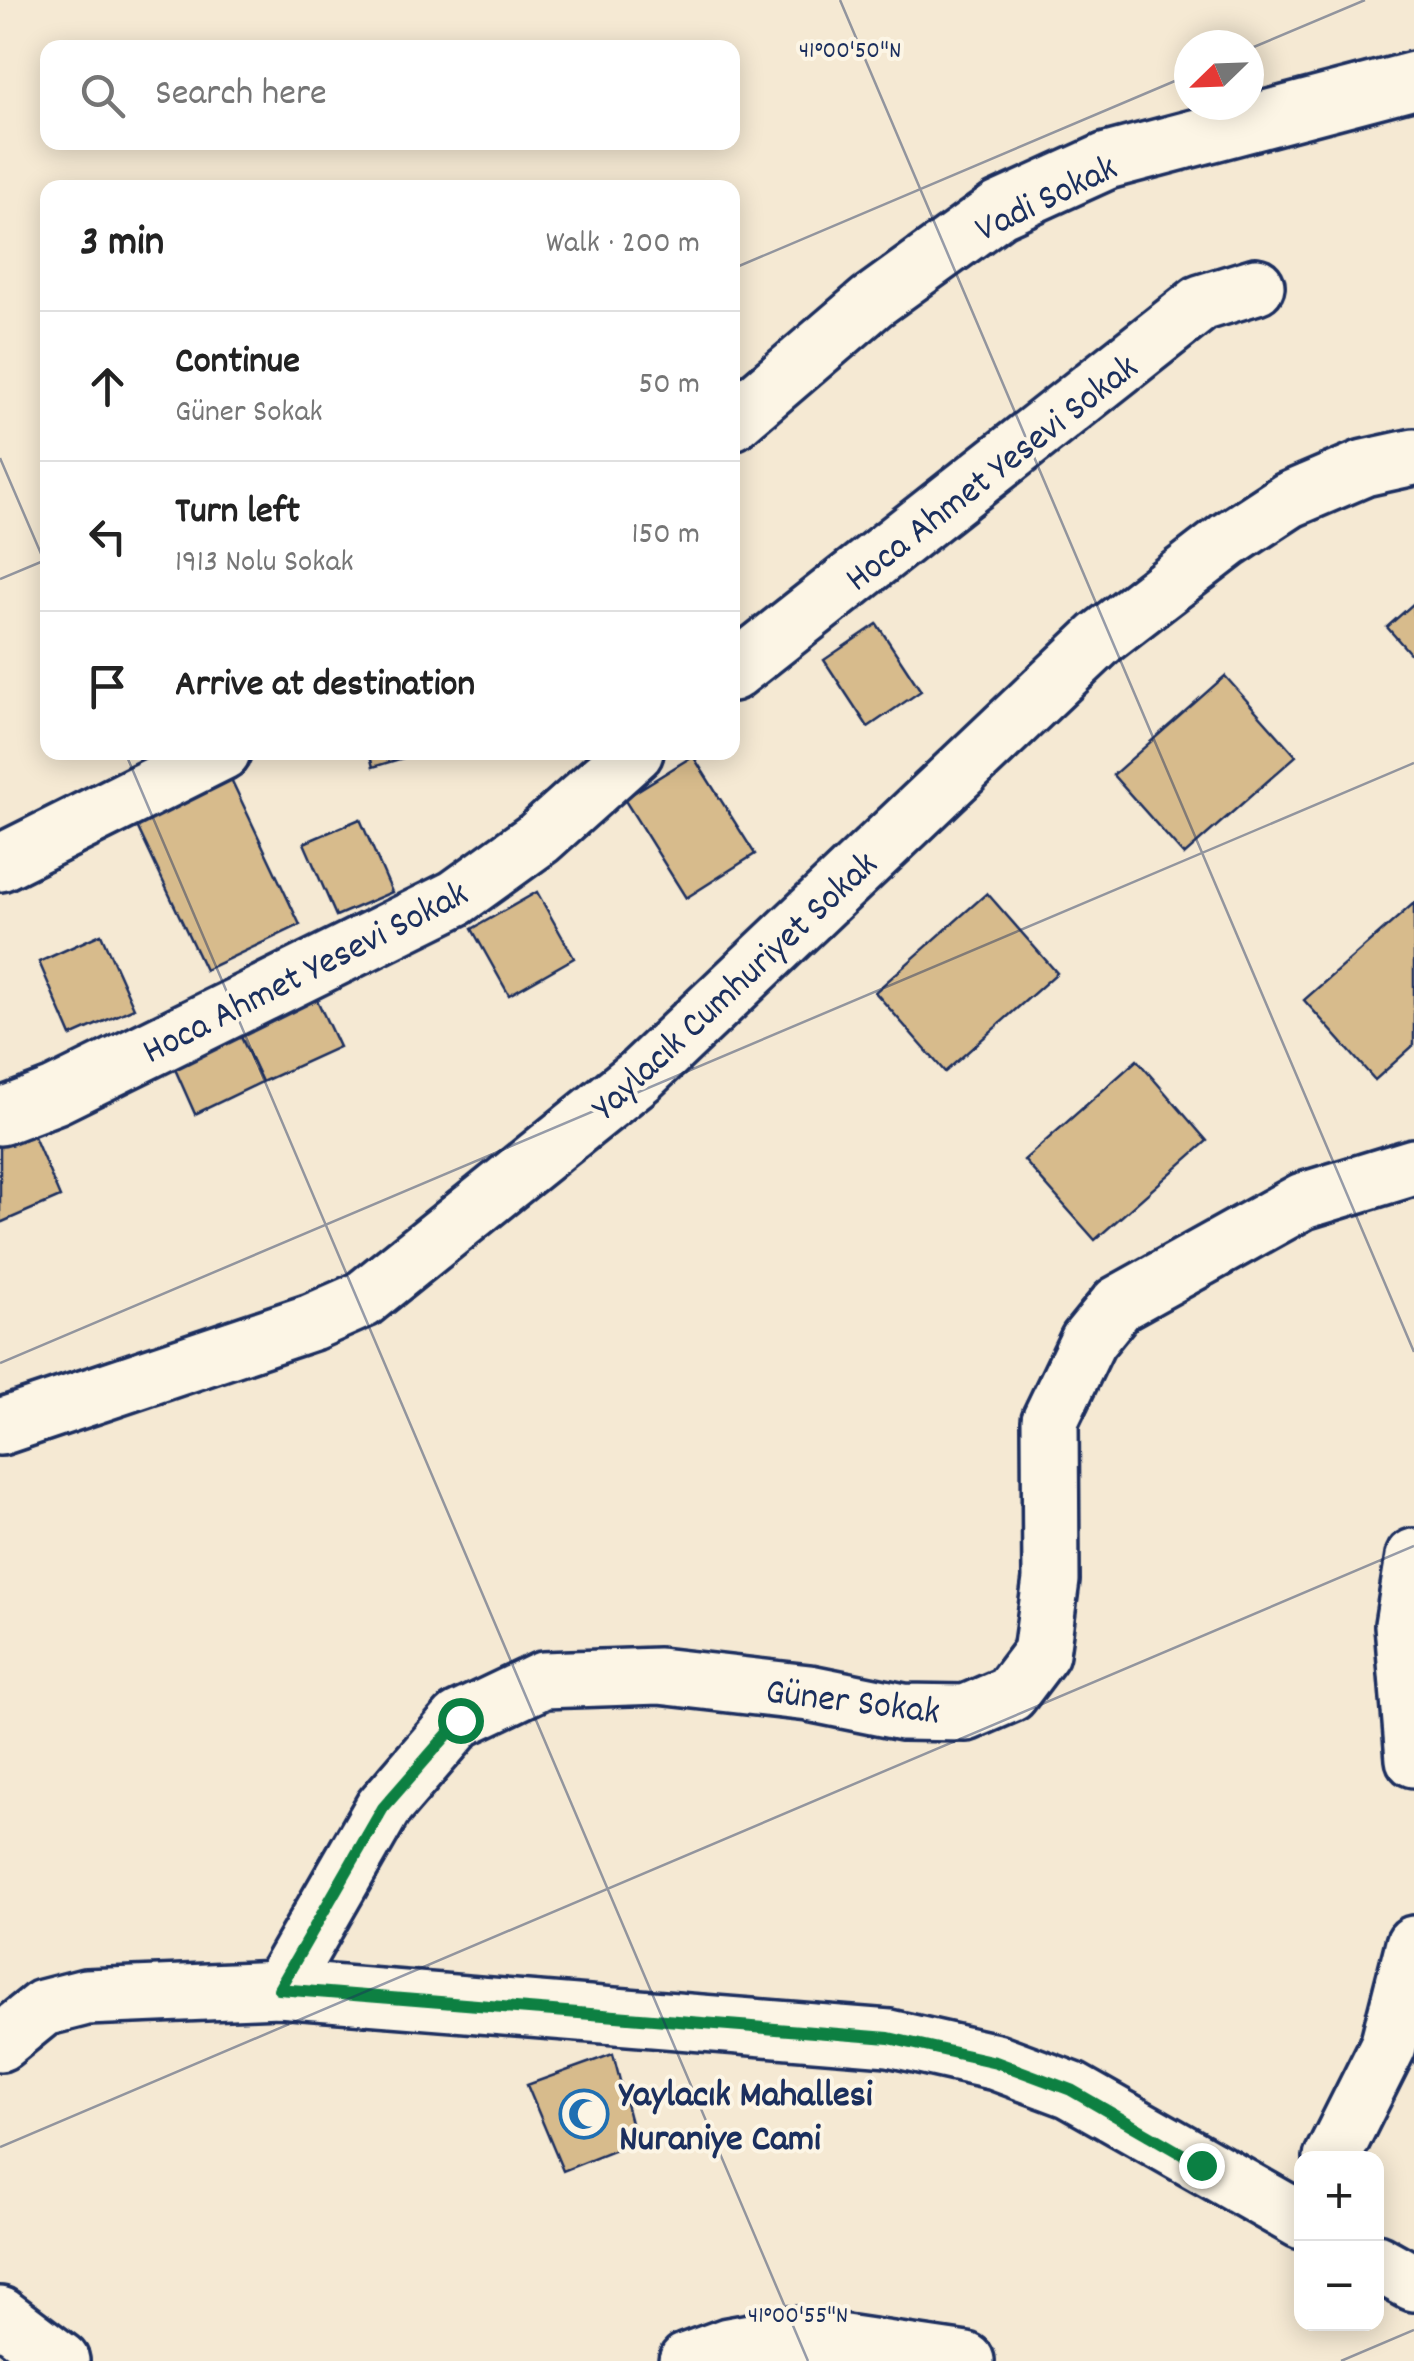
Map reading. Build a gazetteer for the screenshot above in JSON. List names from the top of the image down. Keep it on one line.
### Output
{"streets":{"street":["Vadi Sokak","Hoca Ahmet Yesevi Sokak","Yaylacık Cumhuriyet Sokak","Güner Sokak"]},"places":{"mosque":["Yaylacık Mahallesi Nuraniye Cami"]},"north":"bottom left","page":{"search":"Search here","heading":["3 min","Walk · 200 m"],"list":[["Continue","Güner Sokak","50 m"],["Turn left","1913 Nolu Sokak","150 m"],"Arrive at destination"],"map_buttons":["+","−"]},"coordinates":["41°00'50\"N","41°00'55\"N"]}
